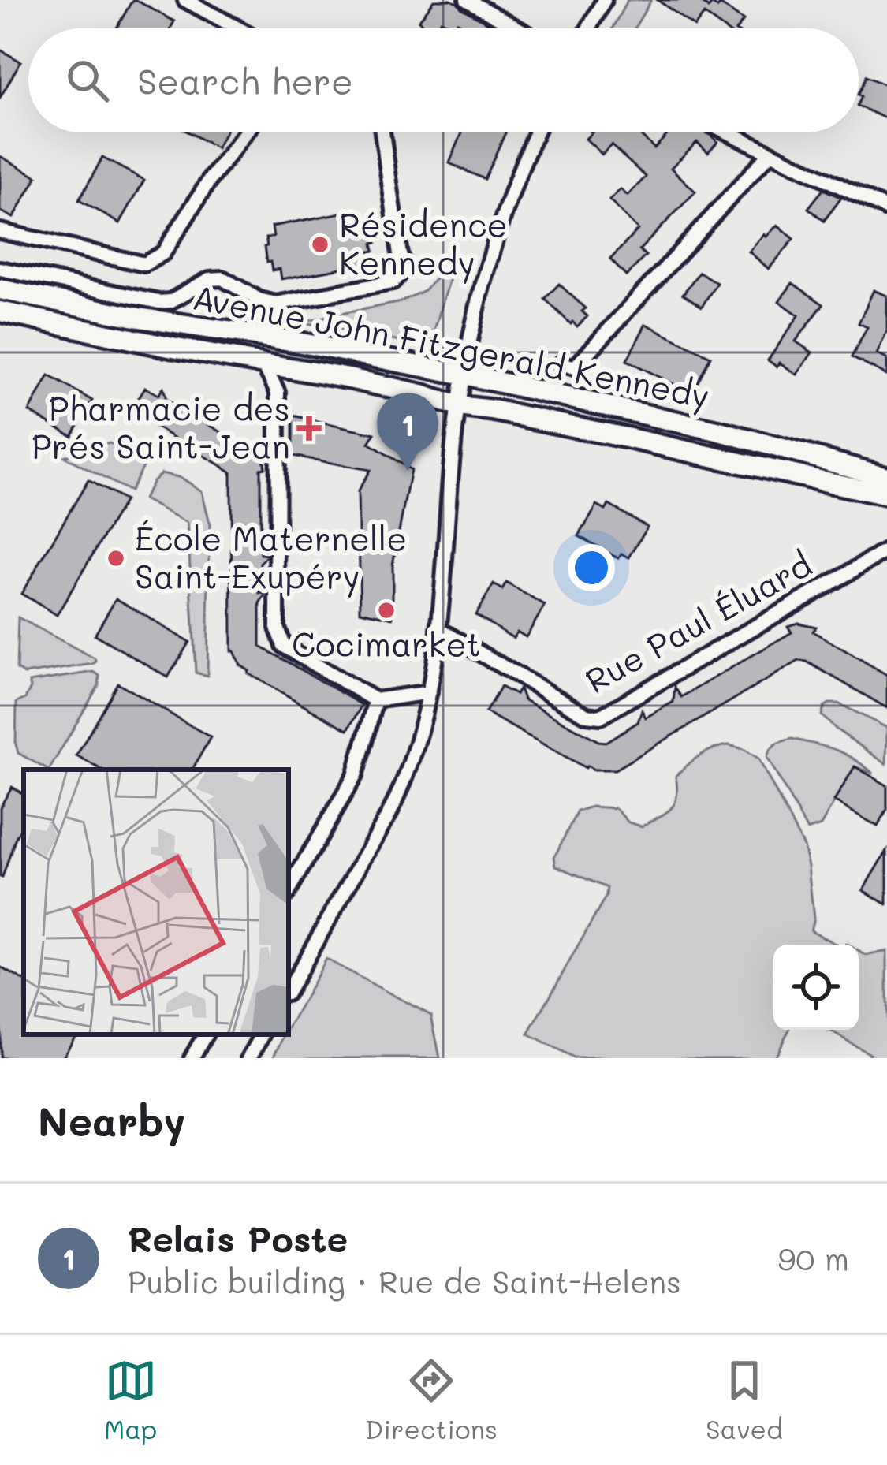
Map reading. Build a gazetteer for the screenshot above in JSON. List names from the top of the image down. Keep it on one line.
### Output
{"streets":{"main road":["Avenue John Fitzgerald Kennedy"],"street":["Rue Paul Éluard"]},"places":{"other":["Résidence Kennedy","École Maternelle Saint-Exupéry","Cocimarket"],"health":["Pharmacie des Prés Saint-Jean"]},"page":{"search":"Search here","pins":"1","heading":"Nearby","list":[{"mark":"1","name":"Relais Poste","note":"Public building · Rue de Saint-Helens","value":"90 m"}],"nav":["Map","Directions","Saved"]}}
